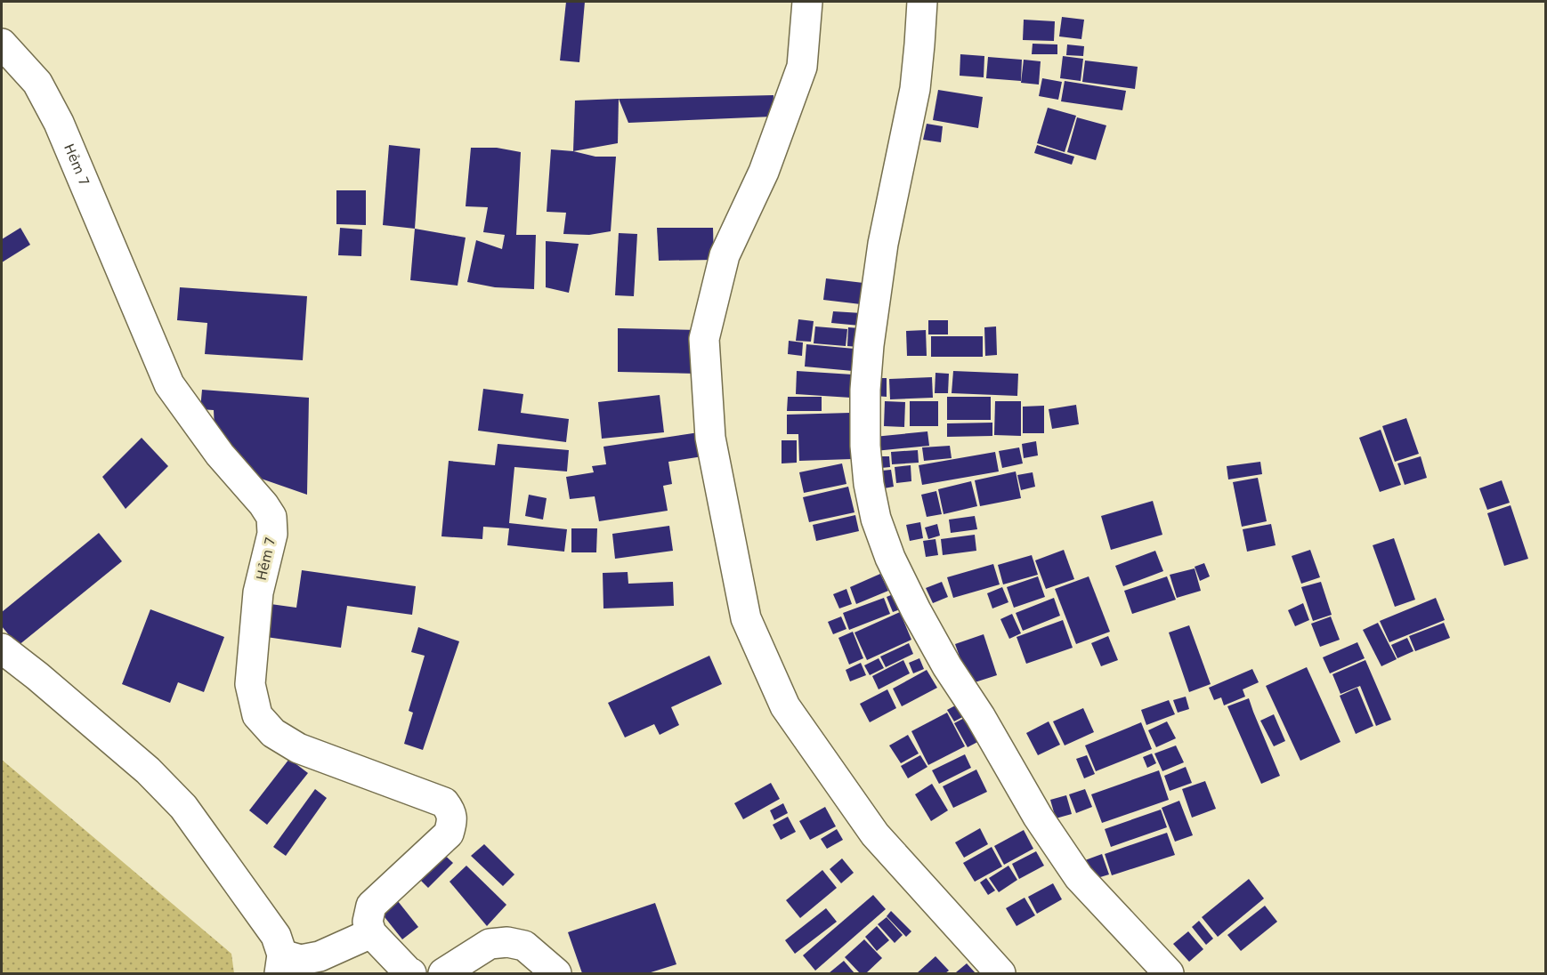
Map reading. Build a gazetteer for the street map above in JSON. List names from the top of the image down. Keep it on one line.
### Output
{"streets":{"street":["Hẻm 7"]}}
